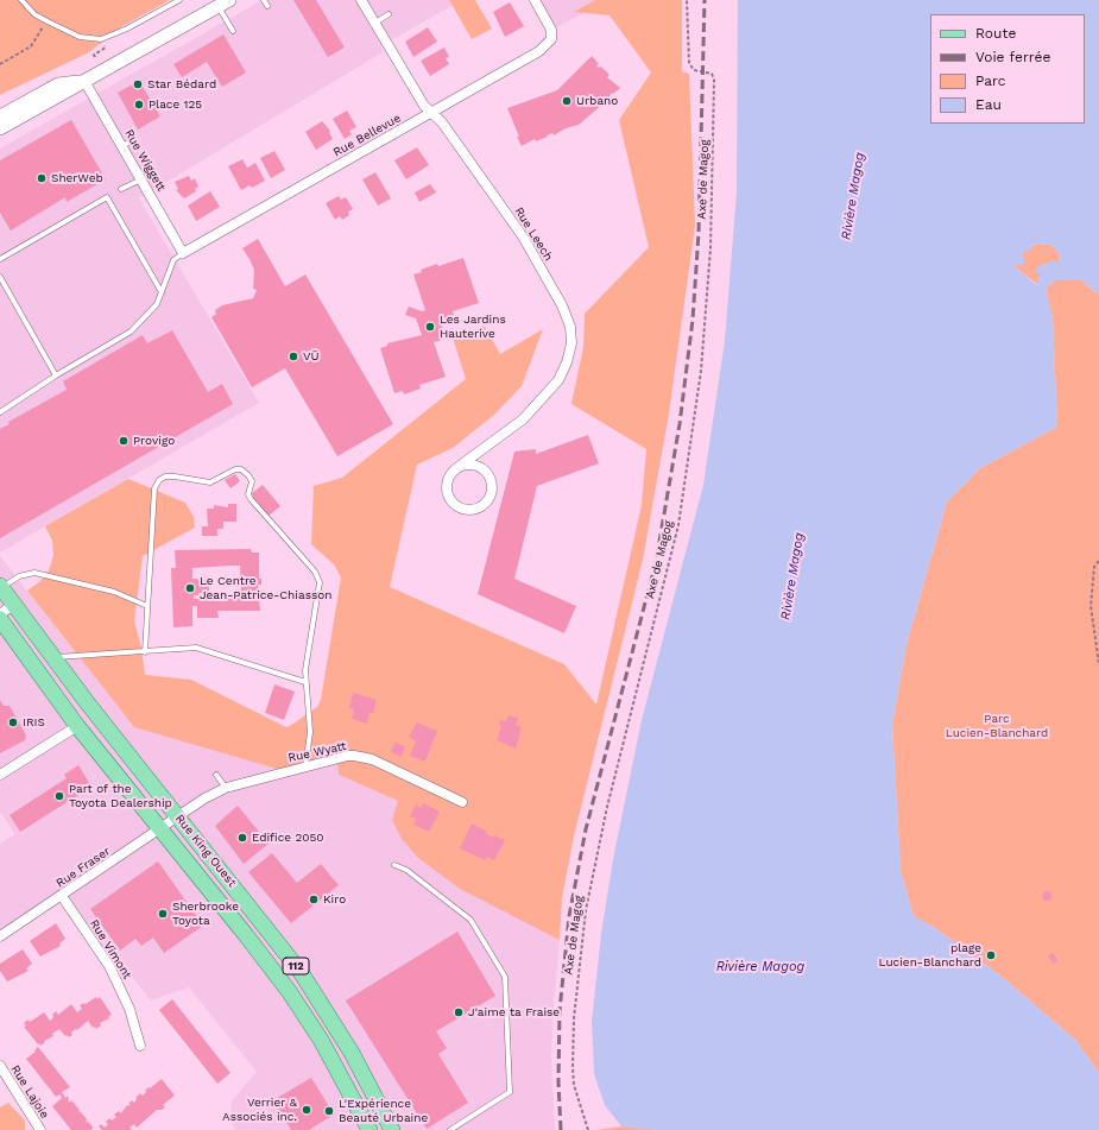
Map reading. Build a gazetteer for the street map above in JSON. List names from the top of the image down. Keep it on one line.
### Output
{"streets":{"main road":["Rue King Ouest","112"],"street":["Rue Bellevue","Rue Wiggett","Rue Leech","Rue Wyatt","Rue Fraser","Rue Vimont","Rue Lajoie"],"path":["Axe de Magog"]},"crossings":[["Rue Bellevue","Rue Wiggett"],["Rue Bellevue","Rue Leech"],["Rue Wyatt","Rue King Ouest"],["Rue Wyatt","Rue Fraser"],["Rue King Ouest","Rue Fraser"],["Rue Fraser","Rue Vimont"]],"water":["Rivière Magog"],"parks":["Parc Lucien-Blanchard"],"places":["Star Bédard","Urbano","Place 125","SherWeb","Les Jardins Hauterive","VÜ","Provigo","Le Centre Jean-Patrice-Chiasson","IRIS","Part of the Toyota Dealership","Edifice 2050","Kiro","Sherbrooke Toyota","plage Lucien-Blanchard","J'aime ta Fraise","Verrier & Associés inc.","L'Expérience Beauté Urbaine"],"legend":["Route","Voie ferrée","Parc","Eau"]}
